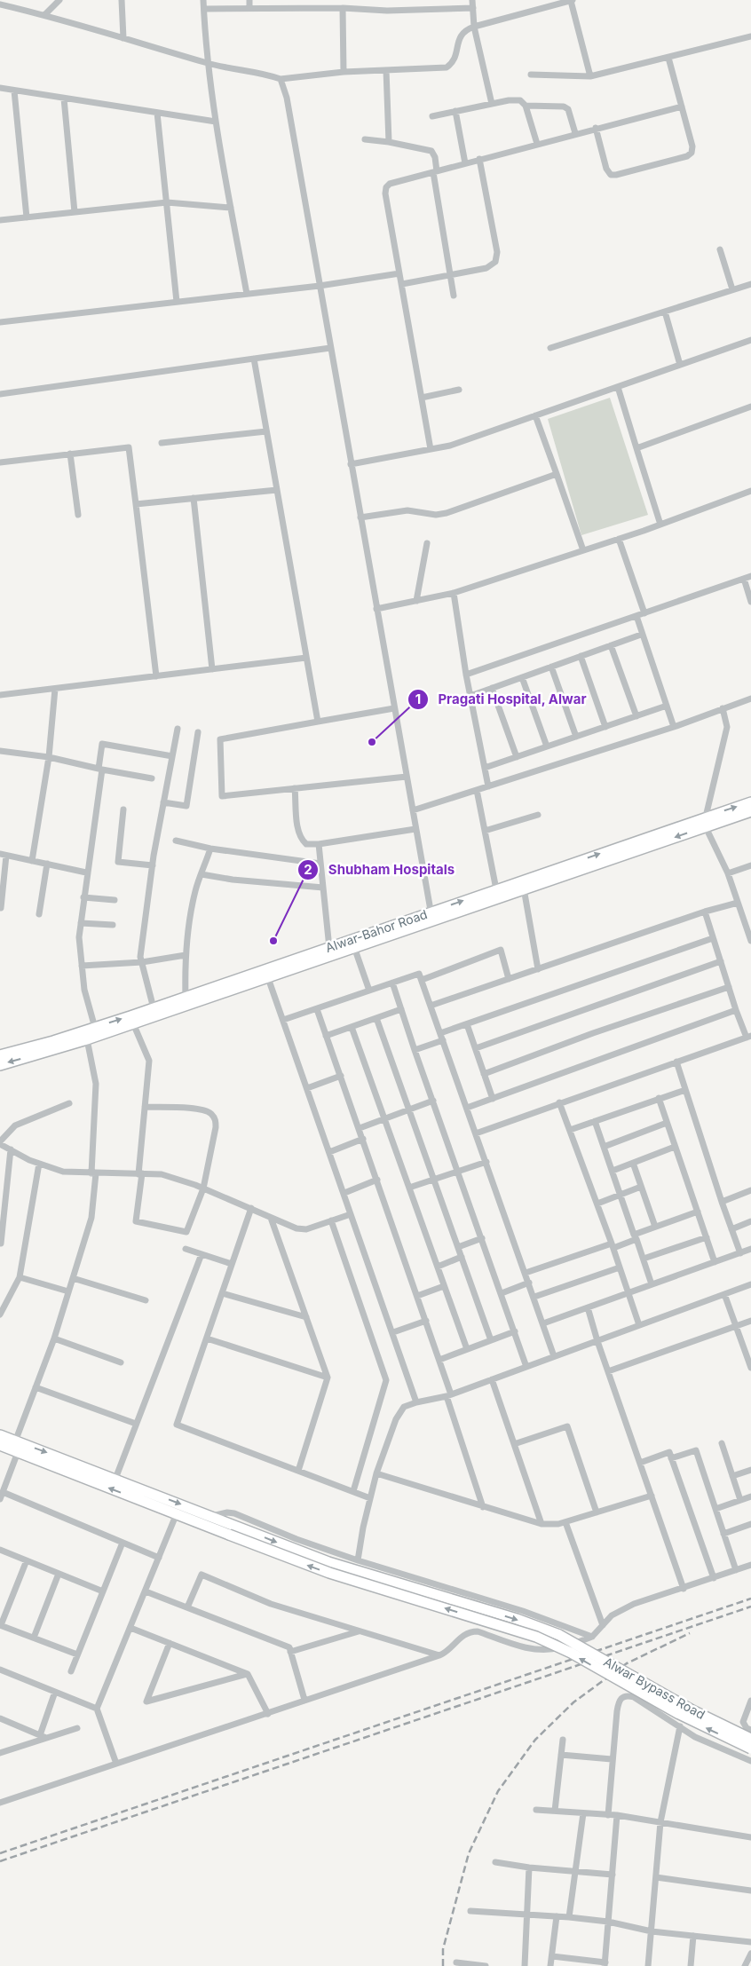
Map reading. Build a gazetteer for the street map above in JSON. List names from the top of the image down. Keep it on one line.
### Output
{"streets":{"main road":["Alwar-Bahor Road","Alwar Bypass Road"]},"places":["Pragati Hospital, Alwar","Shubham Hospitals"]}
